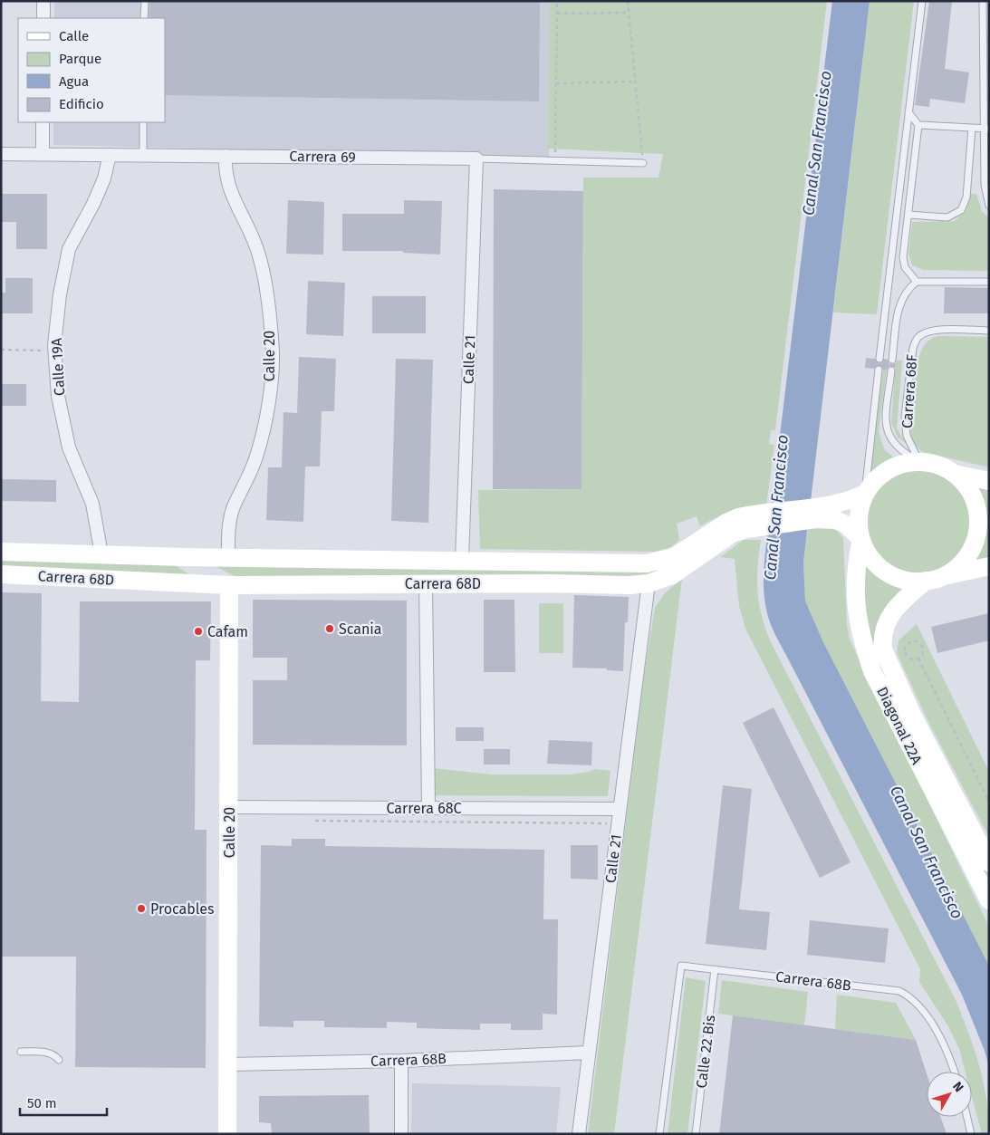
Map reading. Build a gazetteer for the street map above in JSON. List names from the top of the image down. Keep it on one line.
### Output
{"streets":{"main road":["Calle 20","Carrera 68D","Diagonal 22A"],"street":["Carrera 69","Calle 21","Calle 19A","Carrera 68C","Carrera 68B"],"lane":["Carrera 68F","Calle 22 Bis"]},"crossings":[["Carrera 69","Calle 20"],["Carrera 69","Calle 21"],["Carrera 69","Calle 19A"],["Calle 20","Carrera 68D"],["Calle 20","Carrera 68C"],["Calle 20","Carrera 68B"],["Calle 21","Carrera 68D"],["Calle 21","Carrera 68C"],["Calle 21","Carrera 68B"],["Calle 19A","Carrera 68D"],["Carrera 68F","Carrera 68D"],["Carrera 68F","Diagonal 22A"],["Carrera 68D","Diagonal 22A"],["Carrera 68B","Calle 22 Bis"]],"water":["Canal San Francisco"],"places":["Scania","Cafam","Procables"],"legend":["Calle","Parque","Agua","Edificio"],"scale_bar":"50 m","north":"top right"}
